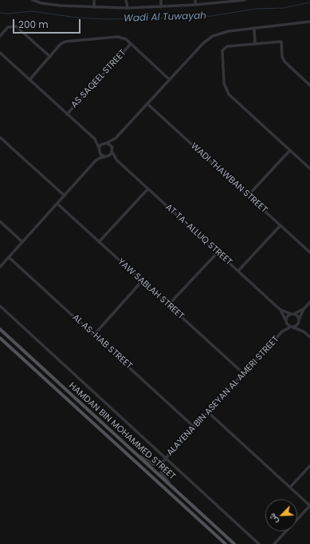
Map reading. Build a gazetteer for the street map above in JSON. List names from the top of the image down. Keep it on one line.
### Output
{"streets":{"main road":["HAMDAN BIN MOHAMMED STREET"],"street":["AS SAQEEL STREET","WADI THAWBAN STREET","AT TA-ALLUQ STREET","YAW SABLAH STREET","AL AS-HAB STREET","ALAYENA BIN ASEYAN AL AMERI STREET"]},"crossings":[["AT TA-ALLUQ STREET","ALAYENA BIN ASEYAN AL AMERI STREET"],["YAW SABLAH STREET","ALAYENA BIN ASEYAN AL AMERI STREET"],["AL AS-HAB STREET","ALAYENA BIN ASEYAN AL AMERI STREET"],["ALAYENA BIN ASEYAN AL AMERI STREET","HAMDAN BIN MOHAMMED STREET"]],"water":["Wadi Al Tuwayah"],"scale_bar":"200 m","north":"bottom left"}
